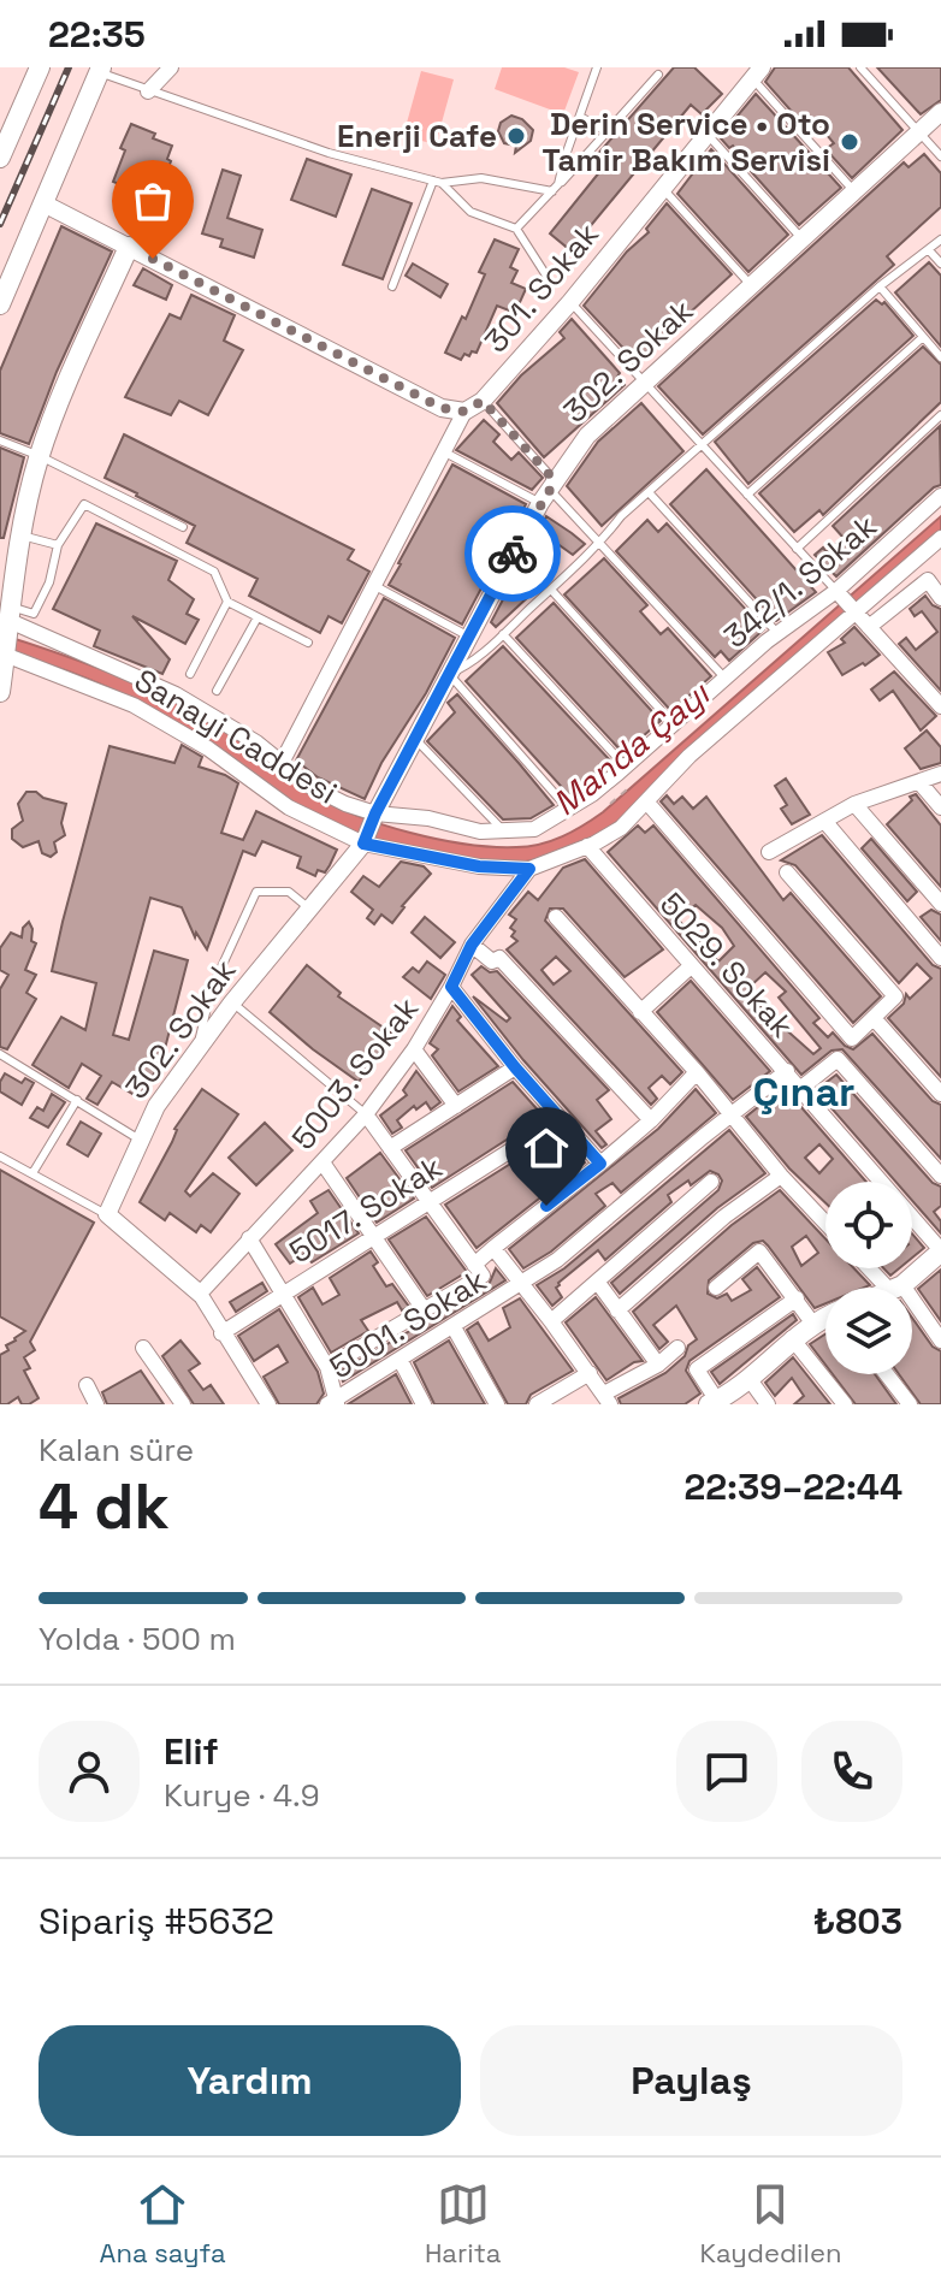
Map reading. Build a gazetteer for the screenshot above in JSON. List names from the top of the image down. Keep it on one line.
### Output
{"streets":{"street":["301. Sokak","302. Sokak","342/1. Sokak","Sanayi Caddesi","5029. Sokak","5003. Sokak","5017. Sokak","5001. Sokak"]},"crossings":[["302. Sokak","342/1. Sokak"],["302. Sokak","Sanayi Caddesi"],["5029. Sokak","5001. Sokak"]],"districts":["Çınar"],"water":["Manda Çayı"],"places":["Enerji Cafe","Derin Service • Oto Tamir Bakım Servisi"],"page":{"status":"22:35","heading":["4 dk","Kalan süre","22:39–22:44"],"panel":["Elif","Kurye · 4.9","Sipariş #5632","₺803"],"bar":"Yolda · 500 m","buttons":["Yardım","Paylaş"],"tabs":["Ana sayfa","Harita","Kaydedilen"]}}
